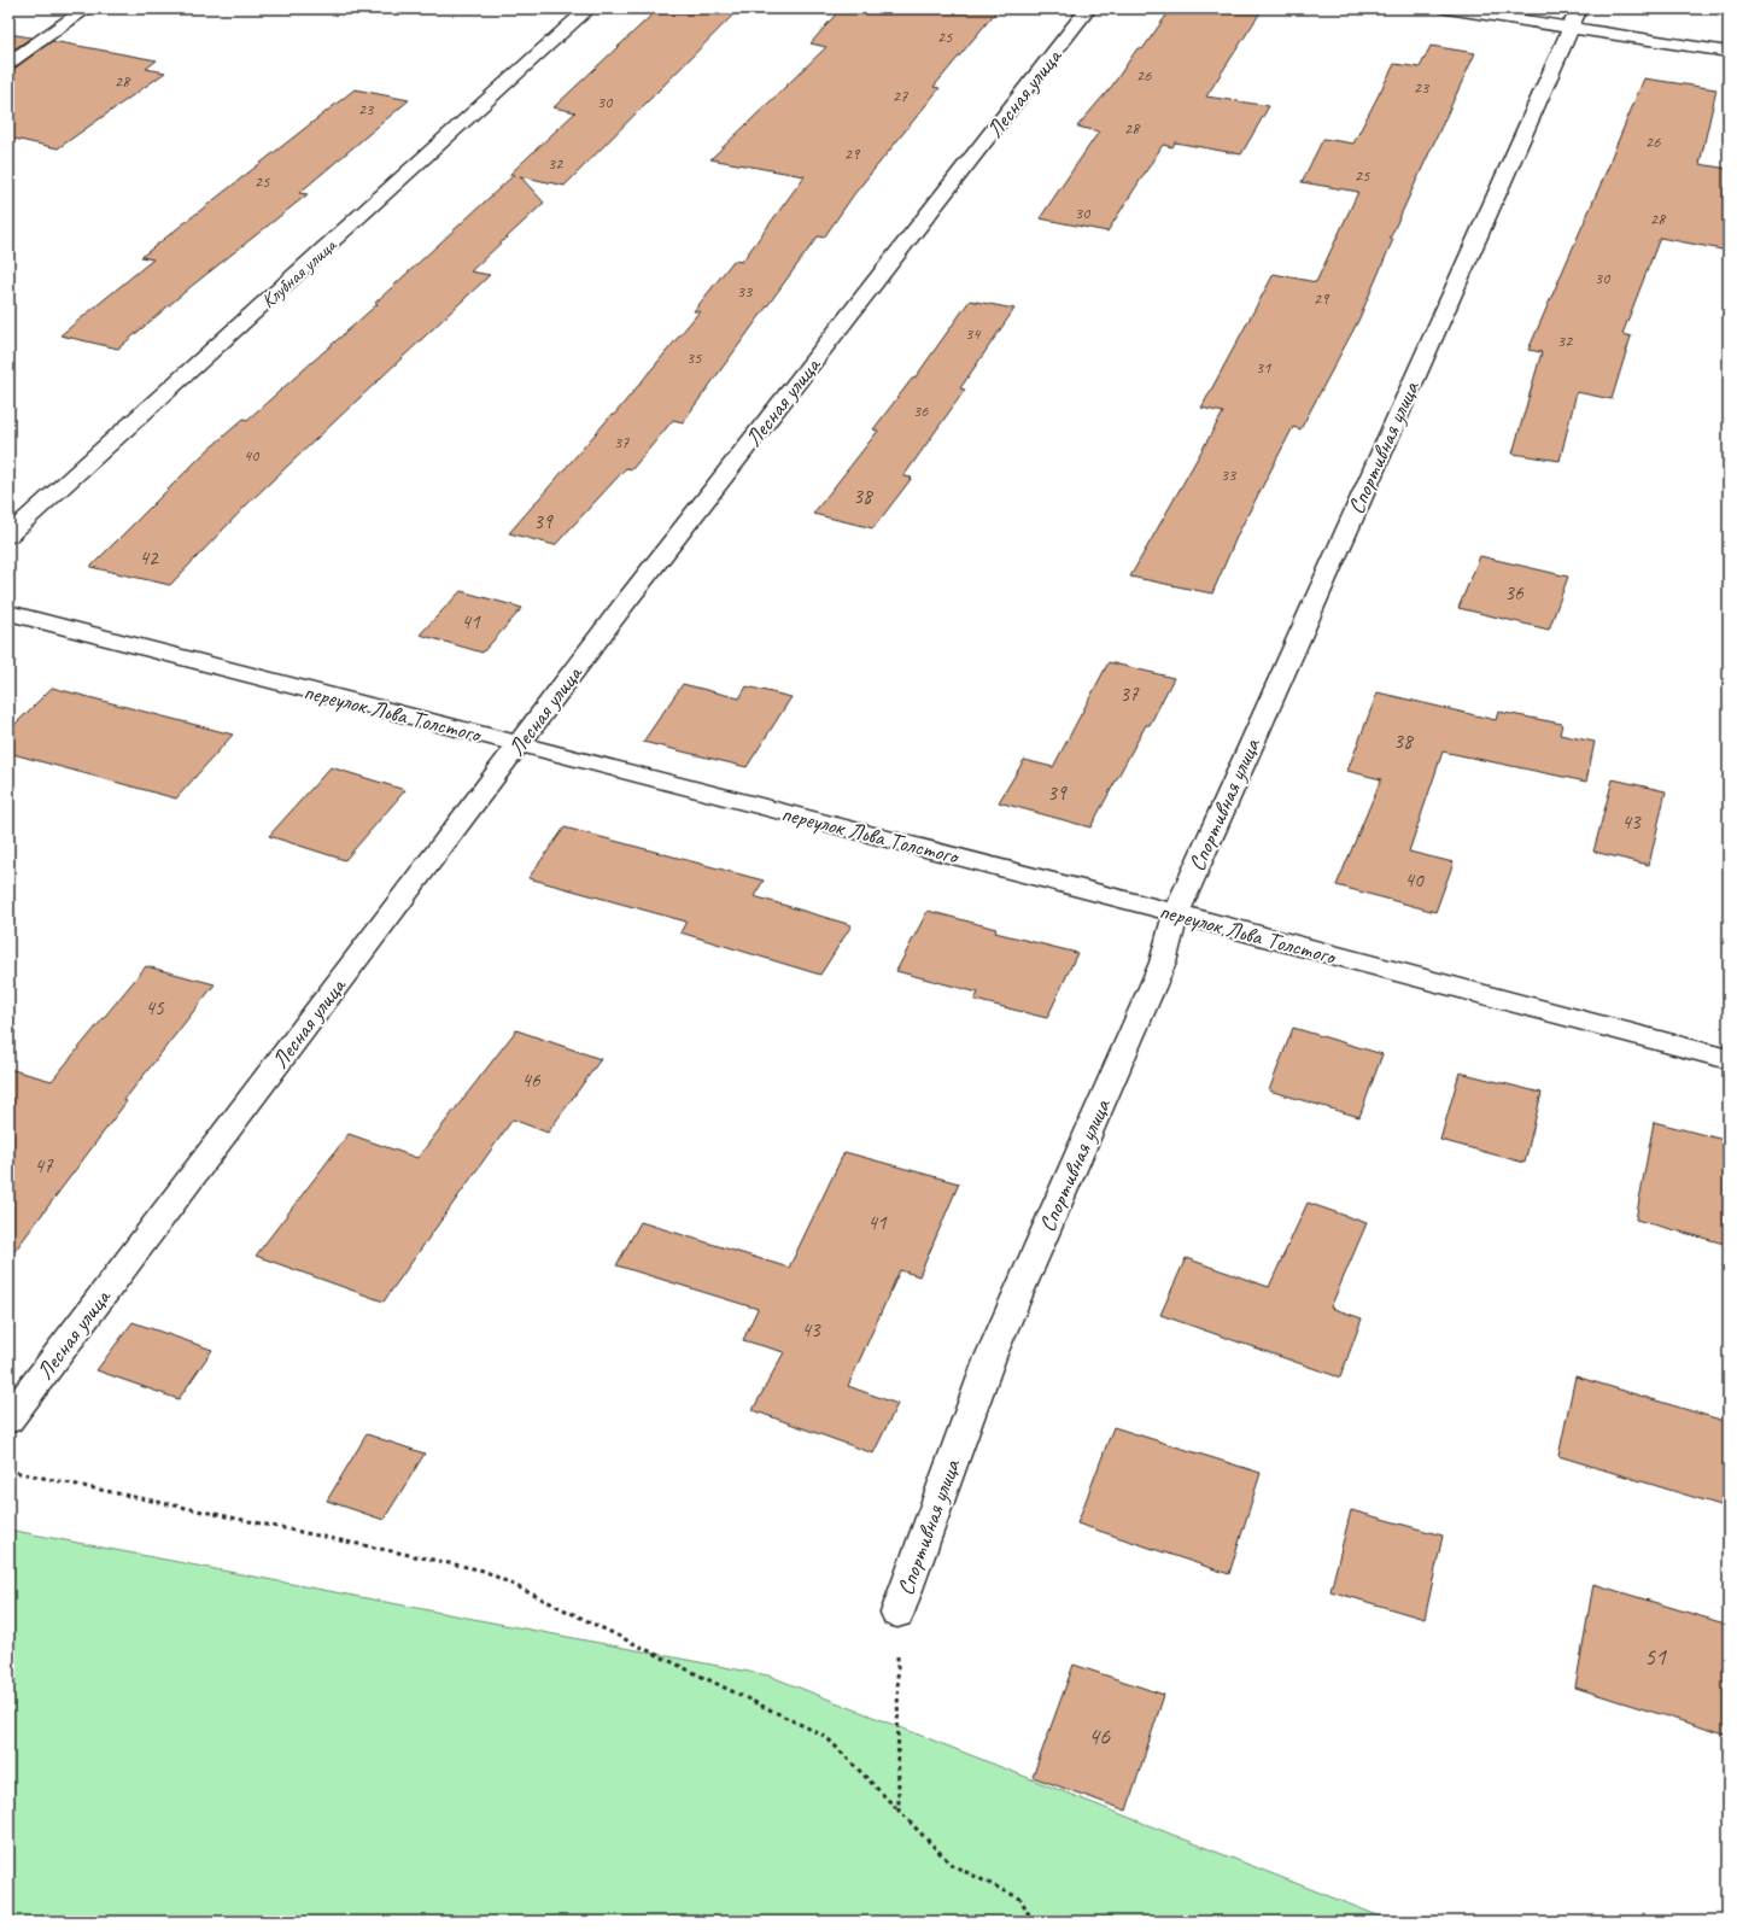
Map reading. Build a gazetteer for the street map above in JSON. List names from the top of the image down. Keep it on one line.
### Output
{"streets":{"street":["Лесная улица","Клубная улица","Спортивная улица","переулок Льва Толстого"]},"crossings":[["Лесная улица","переулок Льва Толстого"],["Спортивная улица","переулок Льва Толстого"]],"house_numbers":["25","26","28","23","27","30","23","28","26","29","32","25","25","30","28","30","33","29","34","32","35","31","36","37","40","33","38","39","42","36","41","37","38","39","43","40","45","46","47","41","43","51","46"]}
